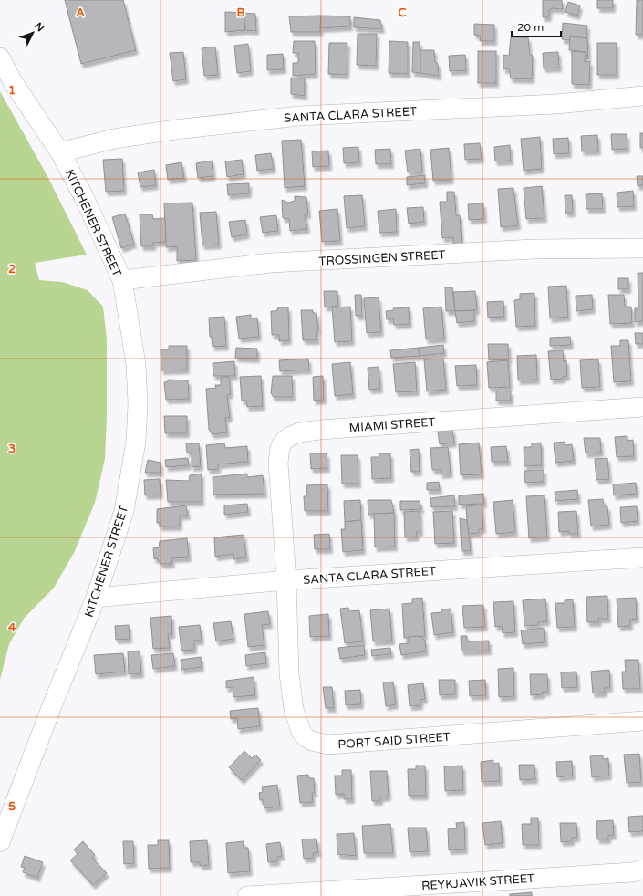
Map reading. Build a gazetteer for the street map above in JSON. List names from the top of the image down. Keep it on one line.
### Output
{"streets":{"street":["SANTA CLARA STREET","KITCHENER STREET","TROSSINGEN STREET","MIAMI STREET","PORT SAID STREET","REYKJAVIK STREET"]},"crossings":[["SANTA CLARA STREET","KITCHENER STREET"],["SANTA CLARA STREET","MIAMI STREET"],["SANTA CLARA STREET","PORT SAID STREET"],["KITCHENER STREET","TROSSINGEN STREET"],["MIAMI STREET","PORT SAID STREET"]],"scale_bar":"20 m","north":"top right","grid":{"columns":["A","B","C"],"rows":["1","2","3","4","5"]}}
